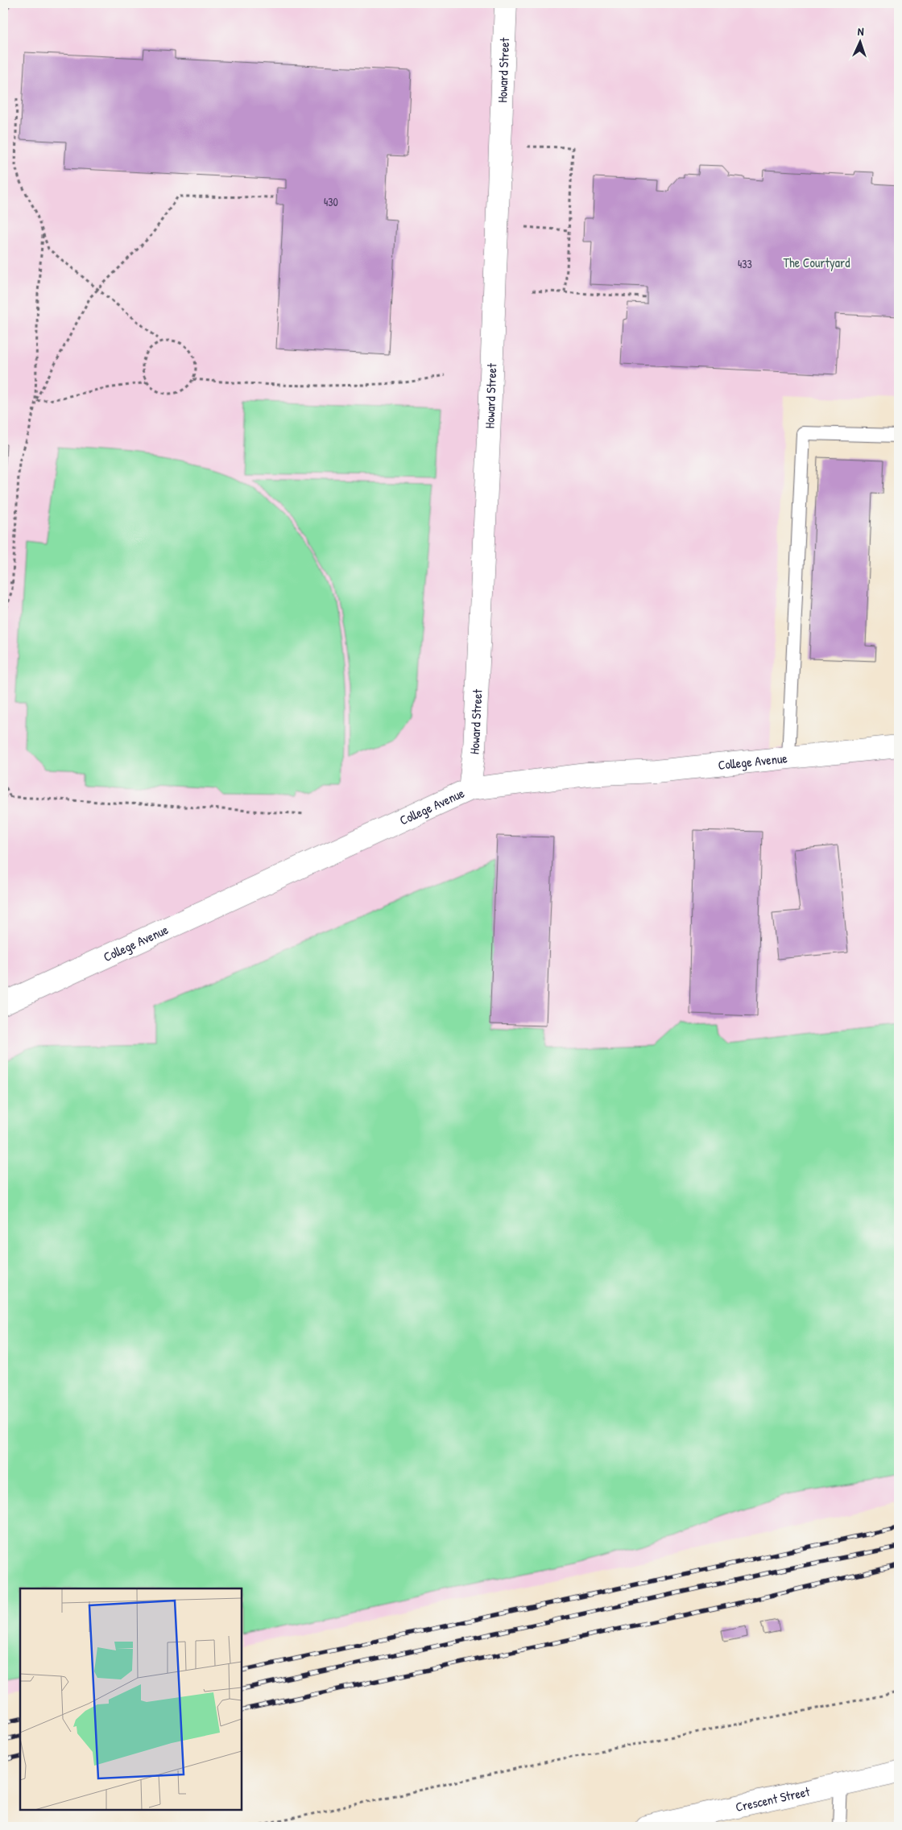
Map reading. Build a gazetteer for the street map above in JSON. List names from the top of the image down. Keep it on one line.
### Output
{"streets":{"street":["Howard Street","College Avenue","Crescent Street"]},"crossings":[["Howard Street","College Avenue"]],"parks":["The Courtyard"],"house_numbers":["430","433"],"north":"top"}
